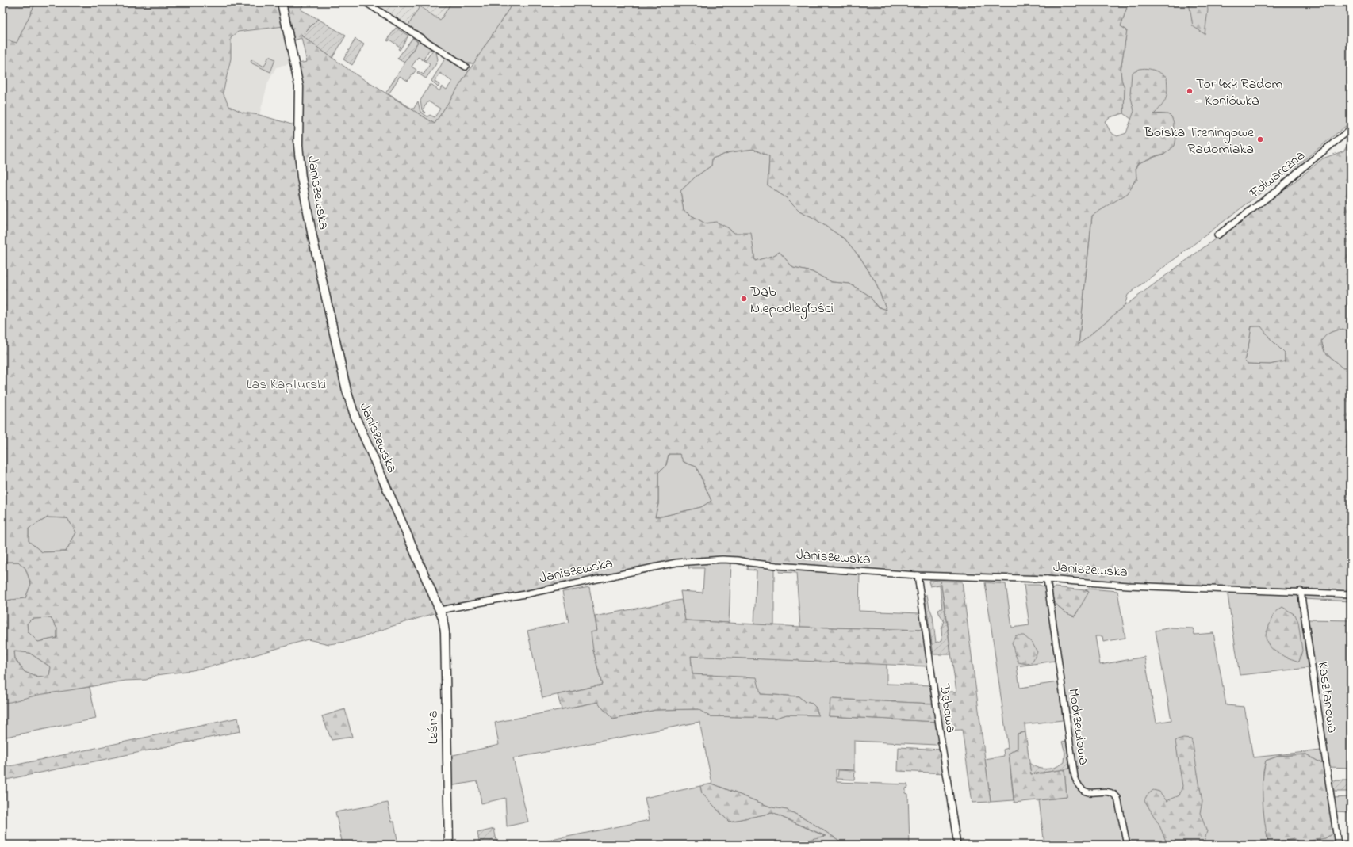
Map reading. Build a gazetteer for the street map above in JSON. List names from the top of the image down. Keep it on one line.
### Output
{"streets":{"street":["Folwarczna","Janiszewska","Kasztanowa","Dębowa","Modrzewiowa","Leśna"]},"crossings":[["Janiszewska","Kasztanowa"],["Janiszewska","Dębowa"],["Janiszewska","Modrzewiowa"],["Janiszewska","Leśna"]],"parks":["Las Kapturski"],"places":["Tor 4x4 Radom - Koniówka","Boiska Treningowe Radomiaka","Dąb Niepodległości"]}
